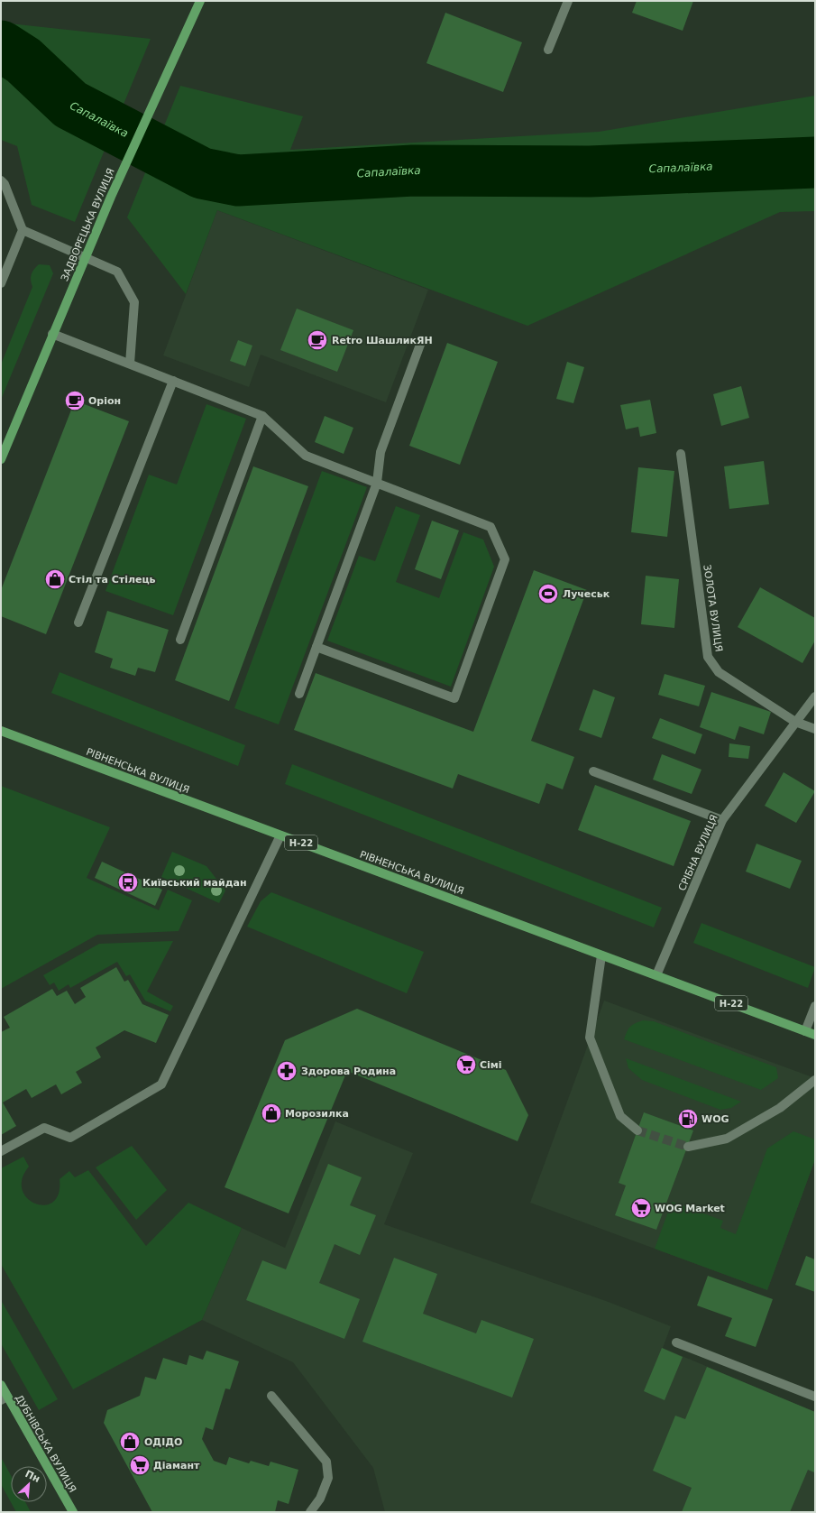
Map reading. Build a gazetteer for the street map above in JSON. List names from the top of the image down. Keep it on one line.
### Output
{"streets":{"main road":["ЗАДВОРЕЦЬКА ВУЛИЦЯ","РІВНЕНСЬКА ВУЛИЦЯ","Н-22","ДУБНІВСЬКА ВУЛИЦЯ"],"street":["ЗОЛОТА ВУЛИЦЯ","СРІБНА ВУЛИЦЯ"]},"crossings":[["ЗОЛОТА ВУЛИЦЯ","СРІБНА ВУЛИЦЯ"],["РІВНЕНСЬКА ВУЛИЦЯ","СРІБНА ВУЛИЦЯ"]],"water":["Сапалаївка"],"places":{"cafe":["Retro ШашликЯН","Оріон"],"shop":["Стіл та Стілець","Морозилка","ОДІДО"],"sports":["Лучеськ"],"bus stop":["Київський майдан"],"supermarket":["Сімі","WOG Market","Діамант"],"pharmacy":["Здорова Родина"],"fuel station":["WOG"]},"north":"top right"}
